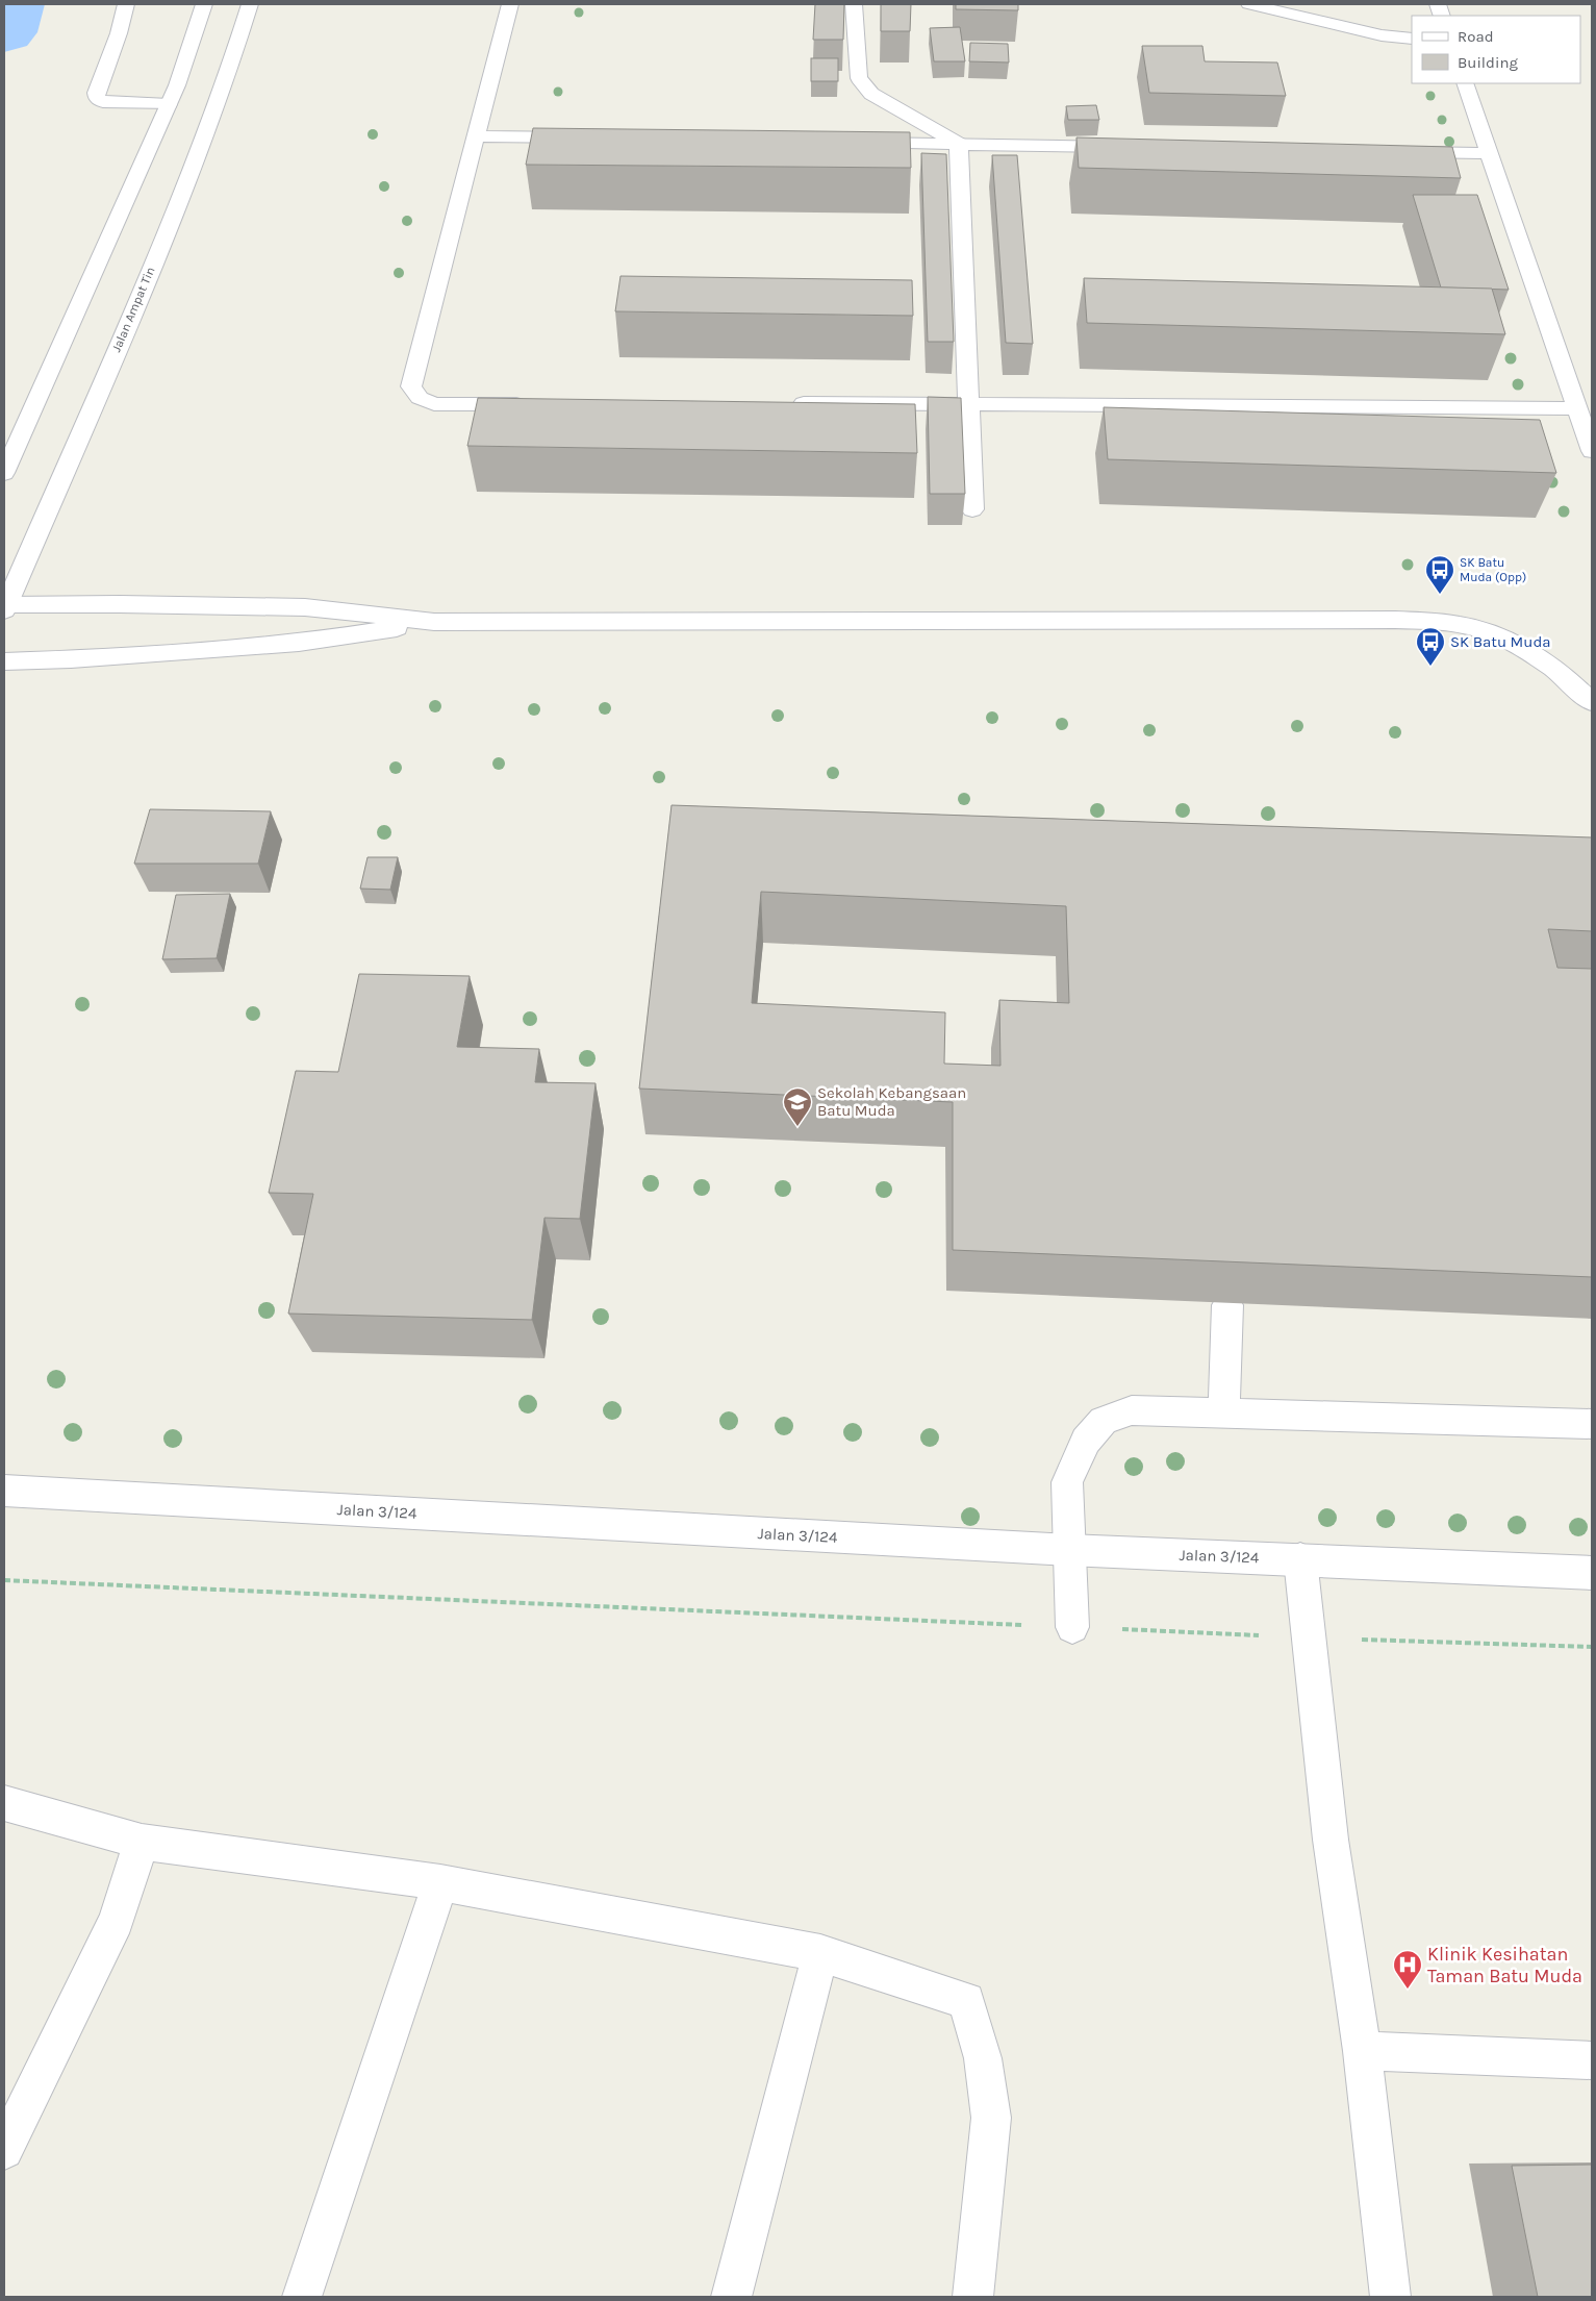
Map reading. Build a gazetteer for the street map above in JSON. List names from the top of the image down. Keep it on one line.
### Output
{"streets":{"street":["Jalan Ampat Tin","Jalan 3/124"]},"places":{"bus stop":["SK Batu Muda (Opp)","SK Batu Muda"],"school or university":["Sekolah Kebangsaan Batu Muda"],"hospital":["Klinik Kesihatan Taman Batu Muda"]},"legend":["Road","Building"]}
